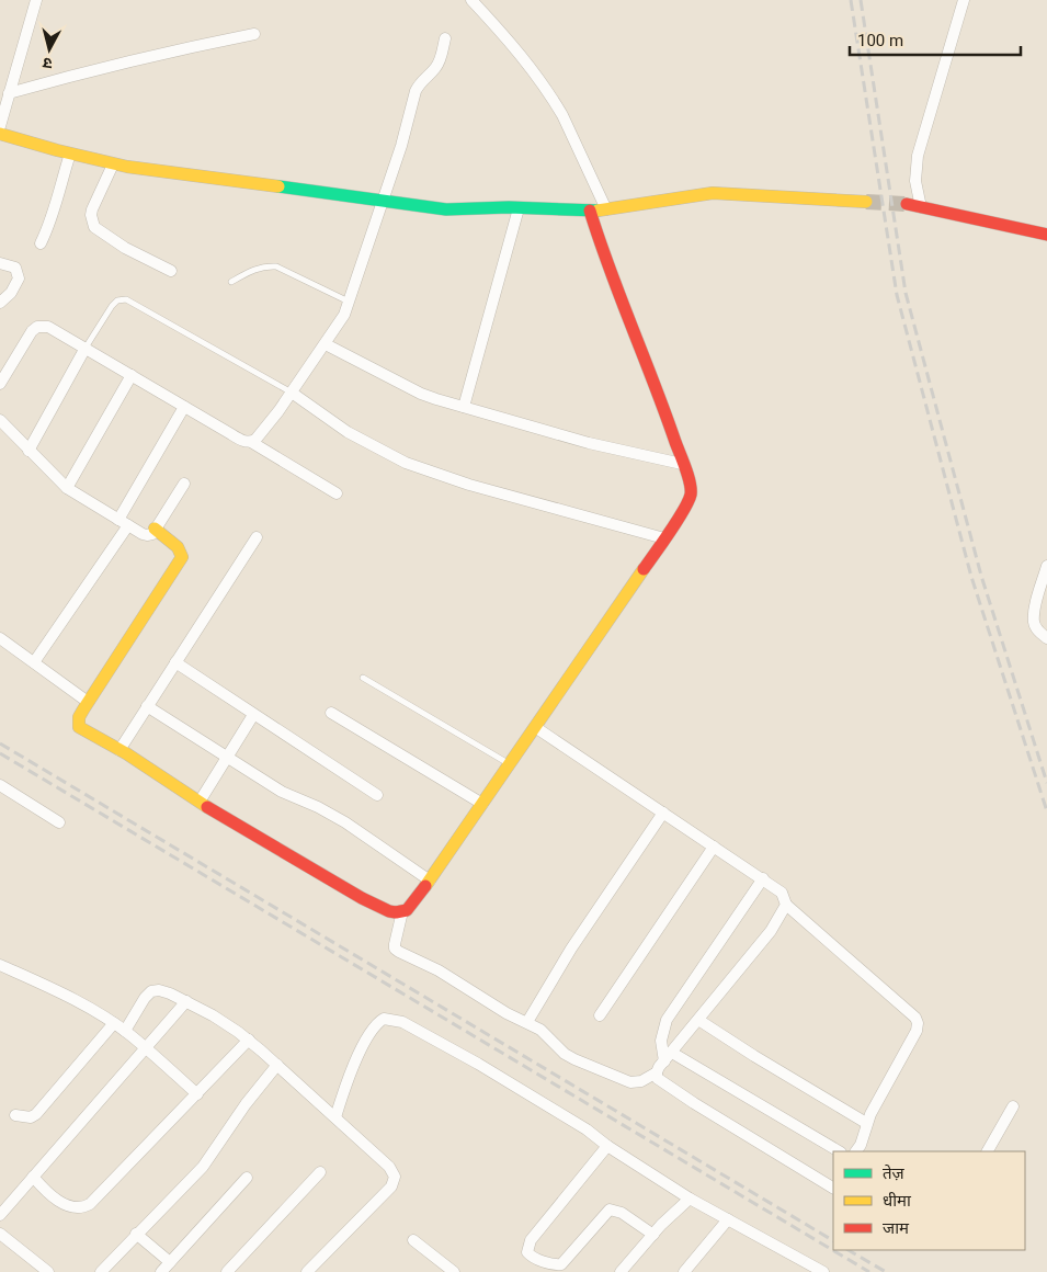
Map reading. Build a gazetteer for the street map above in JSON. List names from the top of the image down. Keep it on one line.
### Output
{"legend":["तेज़","धीमा","जाम"],"scale_bar":"100 m","north":"bottom"}
